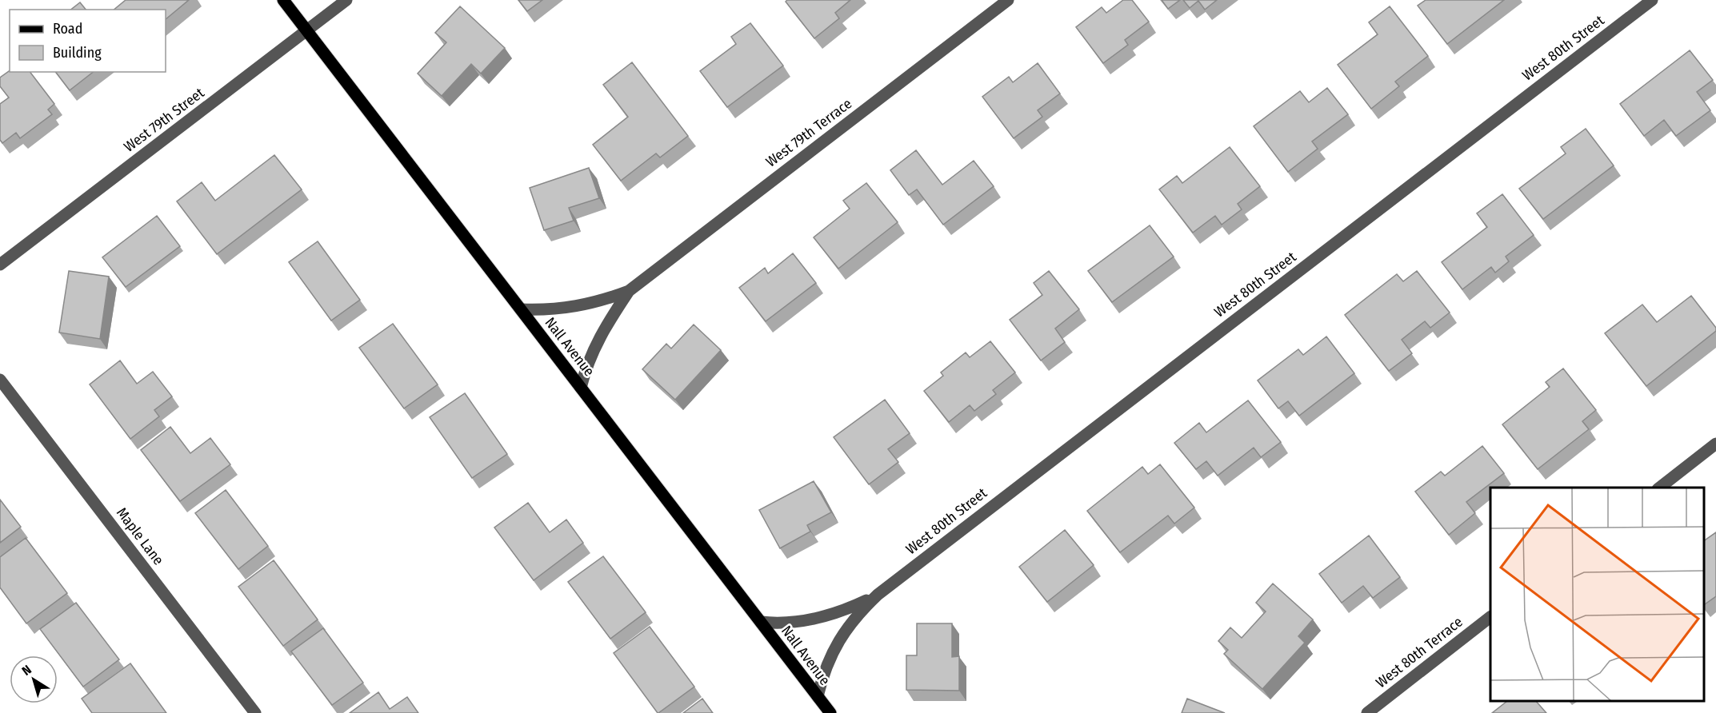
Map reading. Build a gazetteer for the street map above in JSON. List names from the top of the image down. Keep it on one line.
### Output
{"streets":{"main road":["Nall Avenue"],"street":["West 80th Street","West 79th Street","West 79th Terrace","Maple Lane","West 80th Terrace"]},"crossings":[["West 80th Street","Nall Avenue"],["West 79th Street","Nall Avenue"],["West 79th Terrace","Nall Avenue"]],"legend":["Road","Building"],"north":"top left"}
